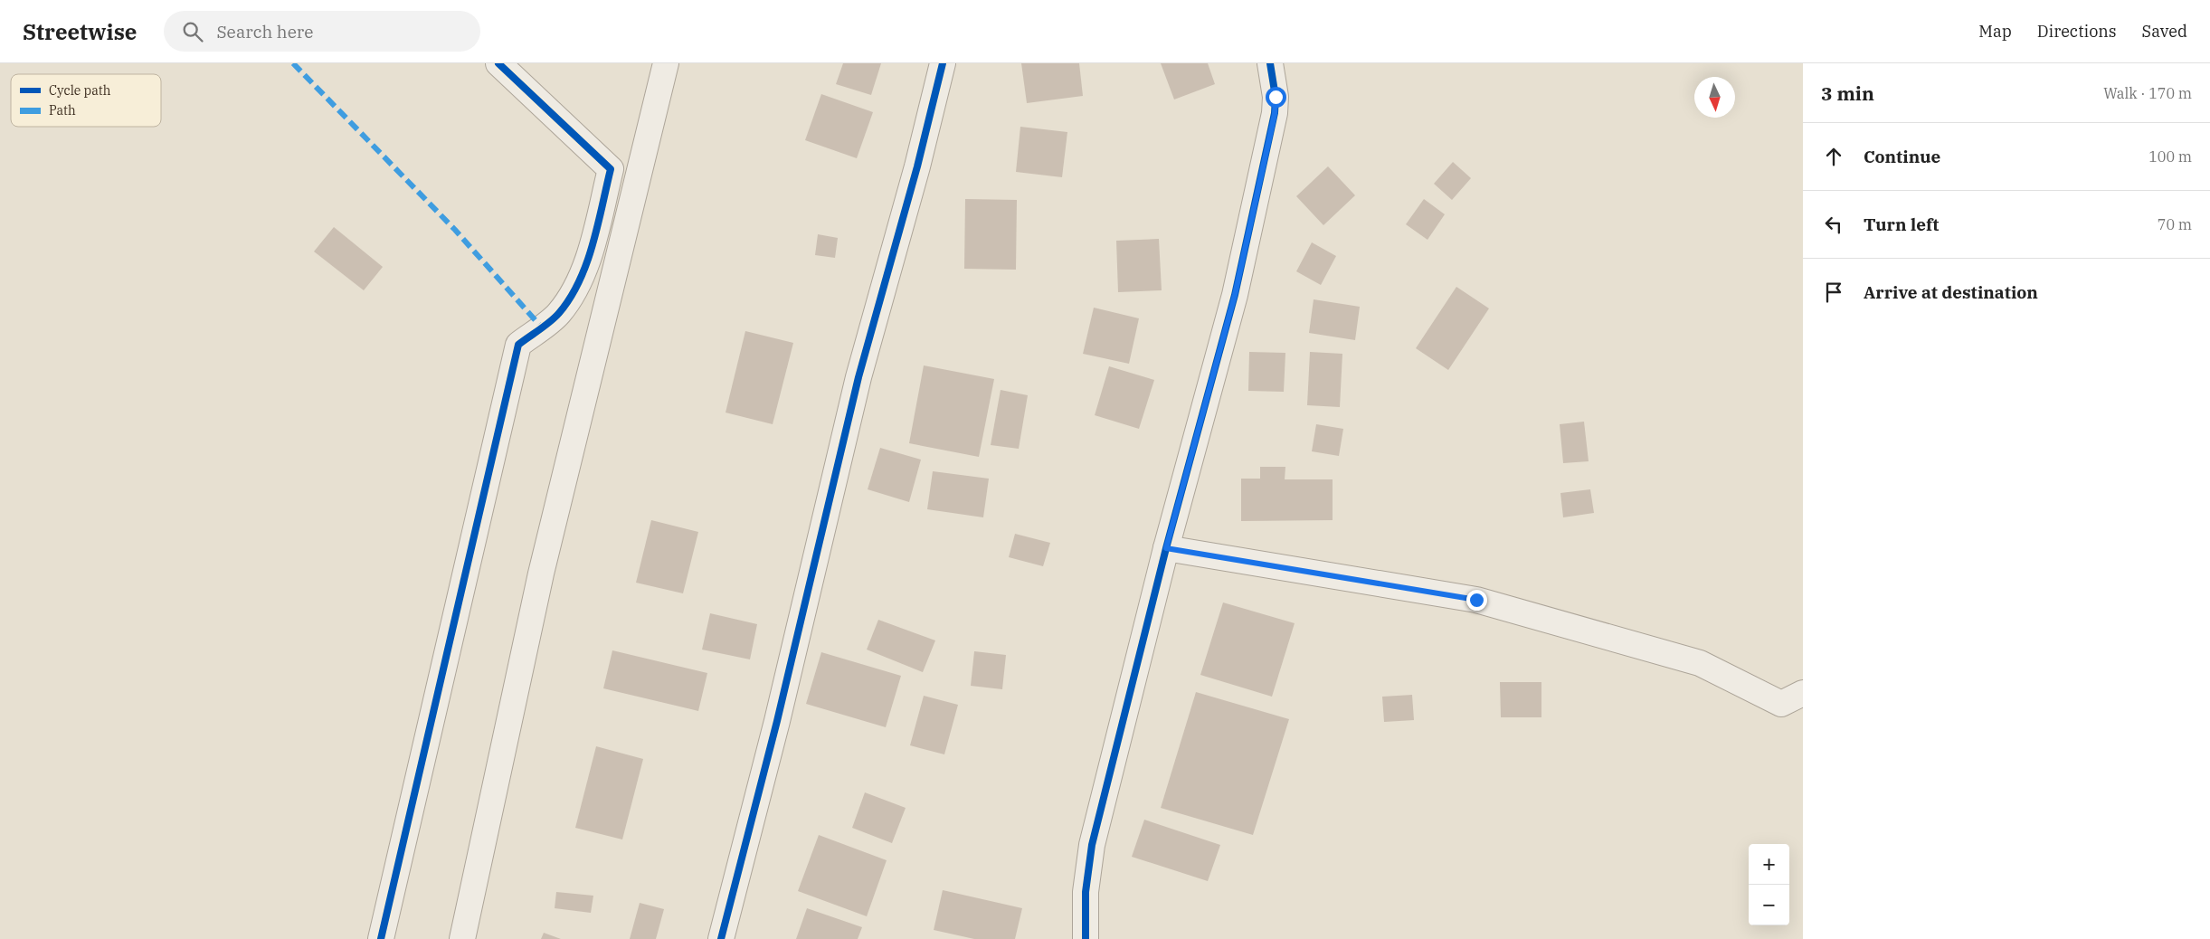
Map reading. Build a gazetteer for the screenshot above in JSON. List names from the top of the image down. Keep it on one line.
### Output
{"legend":["Cycle path","Path"],"north":"bottom","page":{"header":"Streetwise","search":"Search here","nav":["Map","Directions","Saved"],"heading":["3 min","Walk · 170 m"],"list":[["Continue","100 m"],["Turn left","70 m"],"Arrive at destination"],"map_buttons":["+","−"]}}
